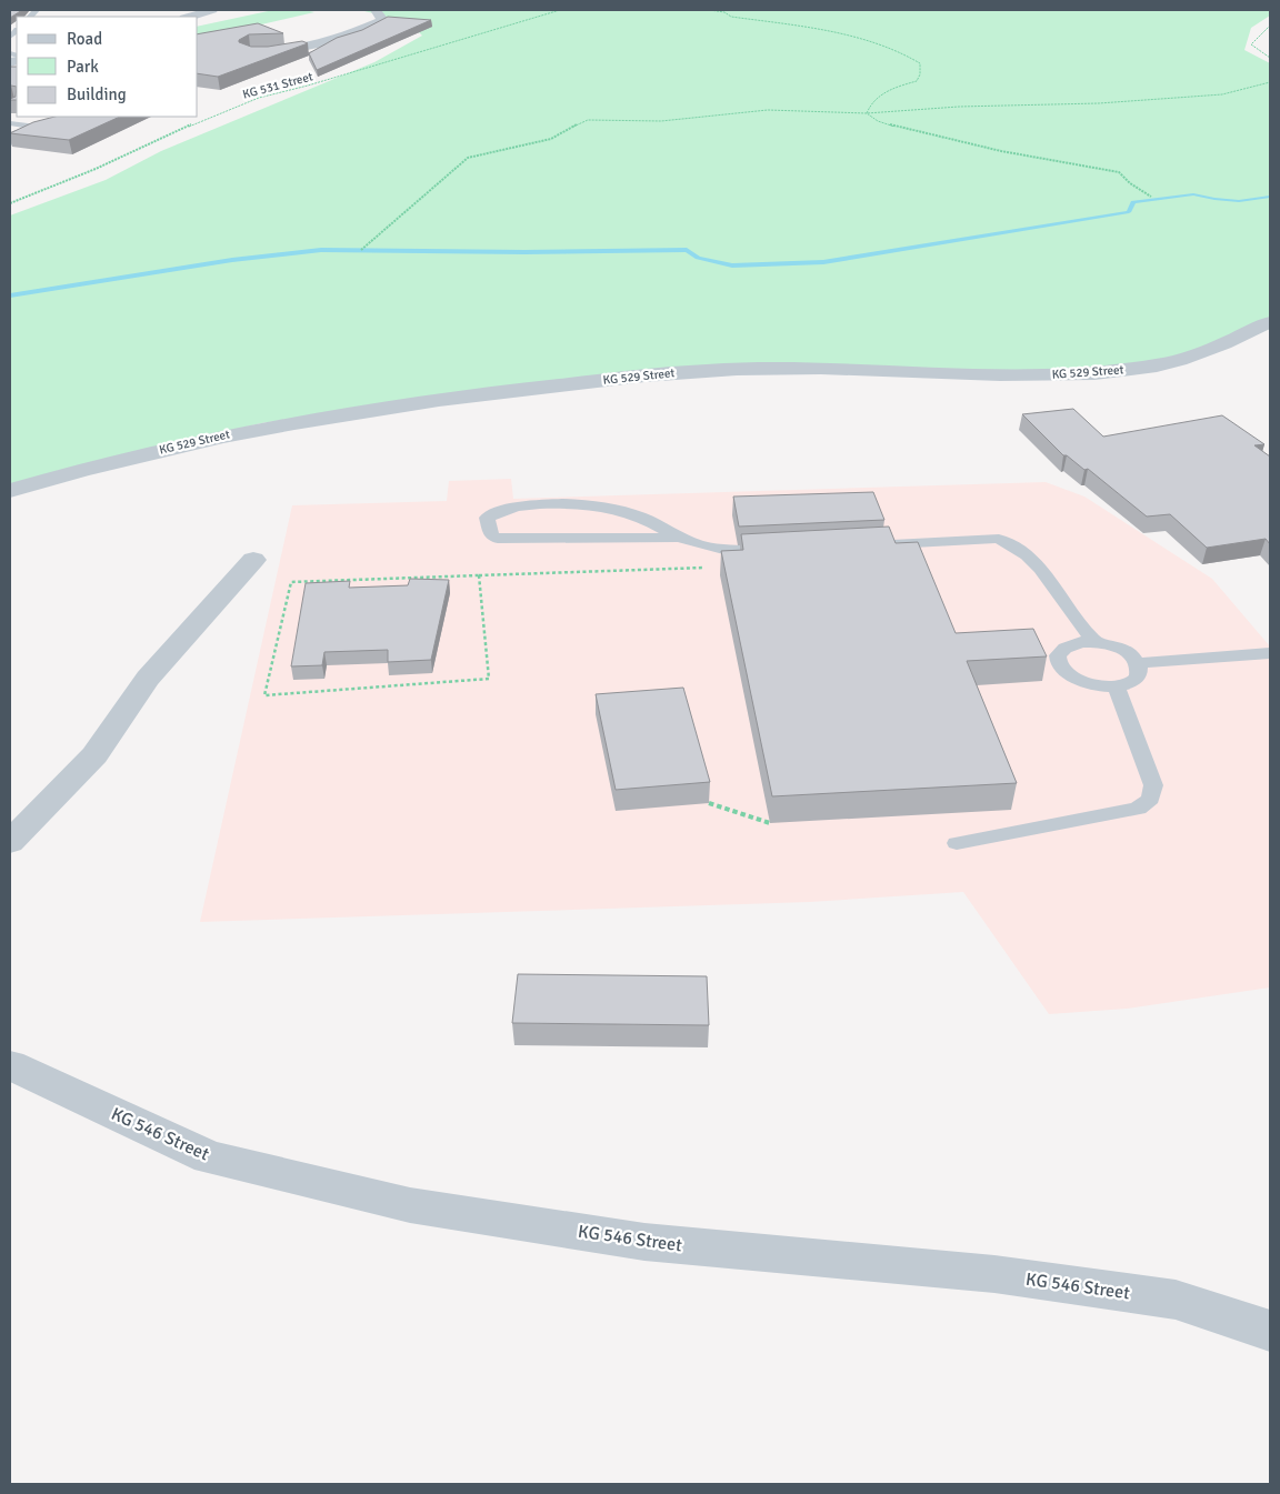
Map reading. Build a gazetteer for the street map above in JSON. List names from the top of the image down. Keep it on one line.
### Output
{"streets":{"street":["KG 529 Street","KG 546 Street"],"path":["KG 531 Street"]},"legend":["Road","Park","Building"]}
